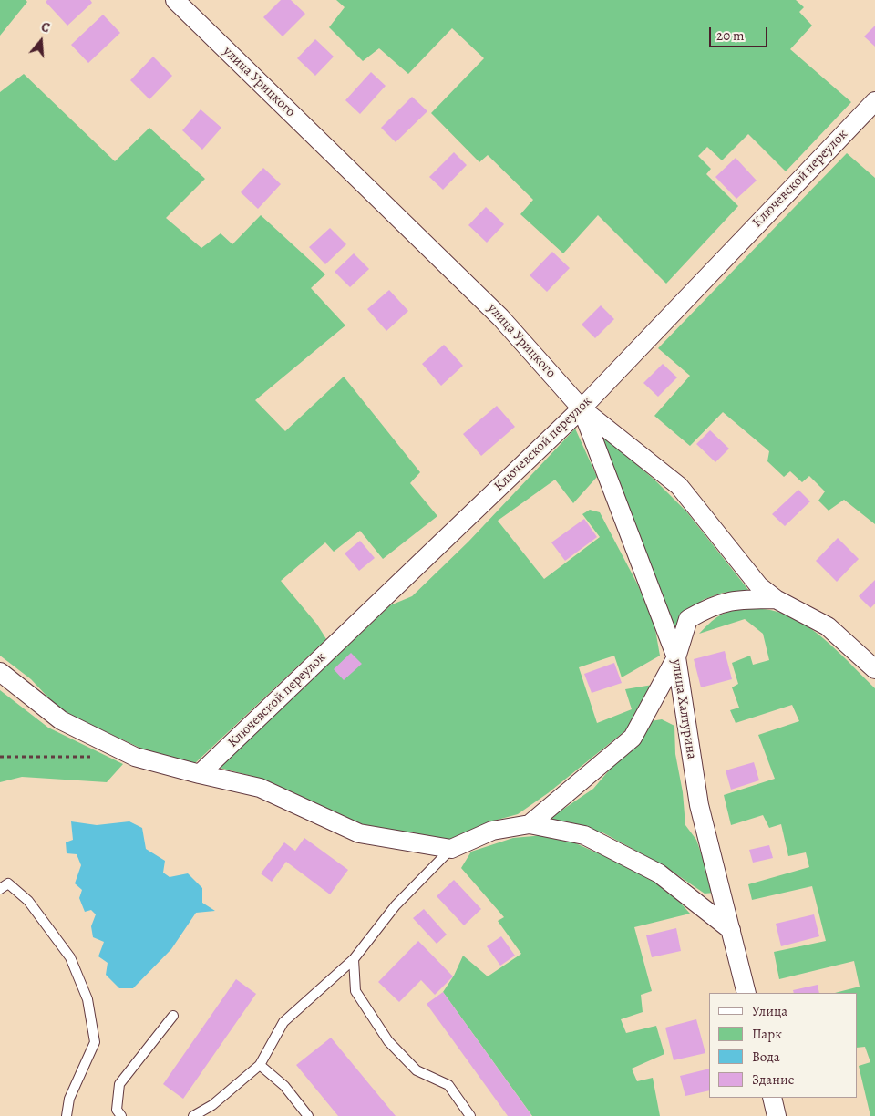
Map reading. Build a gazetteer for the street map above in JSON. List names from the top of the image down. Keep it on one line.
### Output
{"streets":{"street":["улица Урицкого","Ключевской переулок","улица Халтурина"]},"crossings":[["улица Урицкого","Ключевской переулок"],["улица Урицкого","улица Халтурина"],["Ключевской переулок","улица Халтурина"]],"legend":["Улица","Парк","Вода","Здание"],"scale_bar":"20 m","north":"top"}
